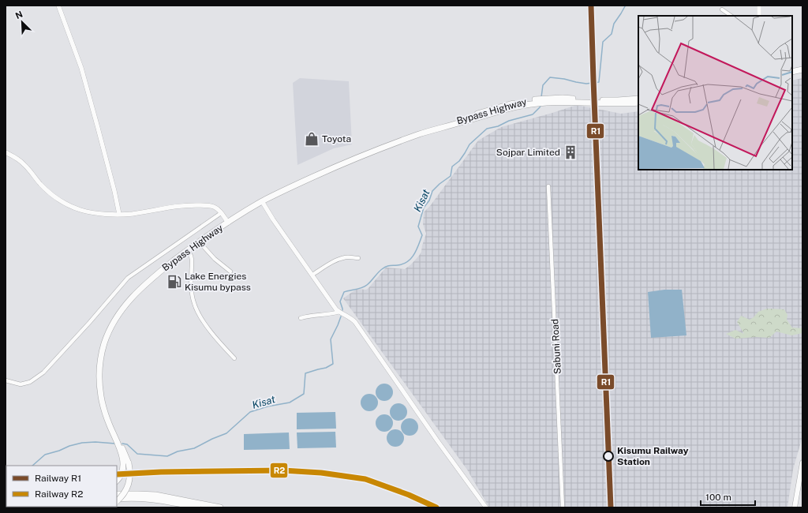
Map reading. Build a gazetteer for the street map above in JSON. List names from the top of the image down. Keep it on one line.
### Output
{"streets":{"main road":["Bypass Highway"],"street":["Sabuni Road"]},"water":["Kisat"],"places":{"shop":["Toyota"],"building":["Sojpar Limited"],"fuel station":["Lake Energies Kisumu bypass"],"other":["Kisumu Railway Station"]},"lines":["rail line R1","rail line R2"],"legend":["Railway R1","Railway R2"],"scale_bar":"100 m","north":"top left"}
